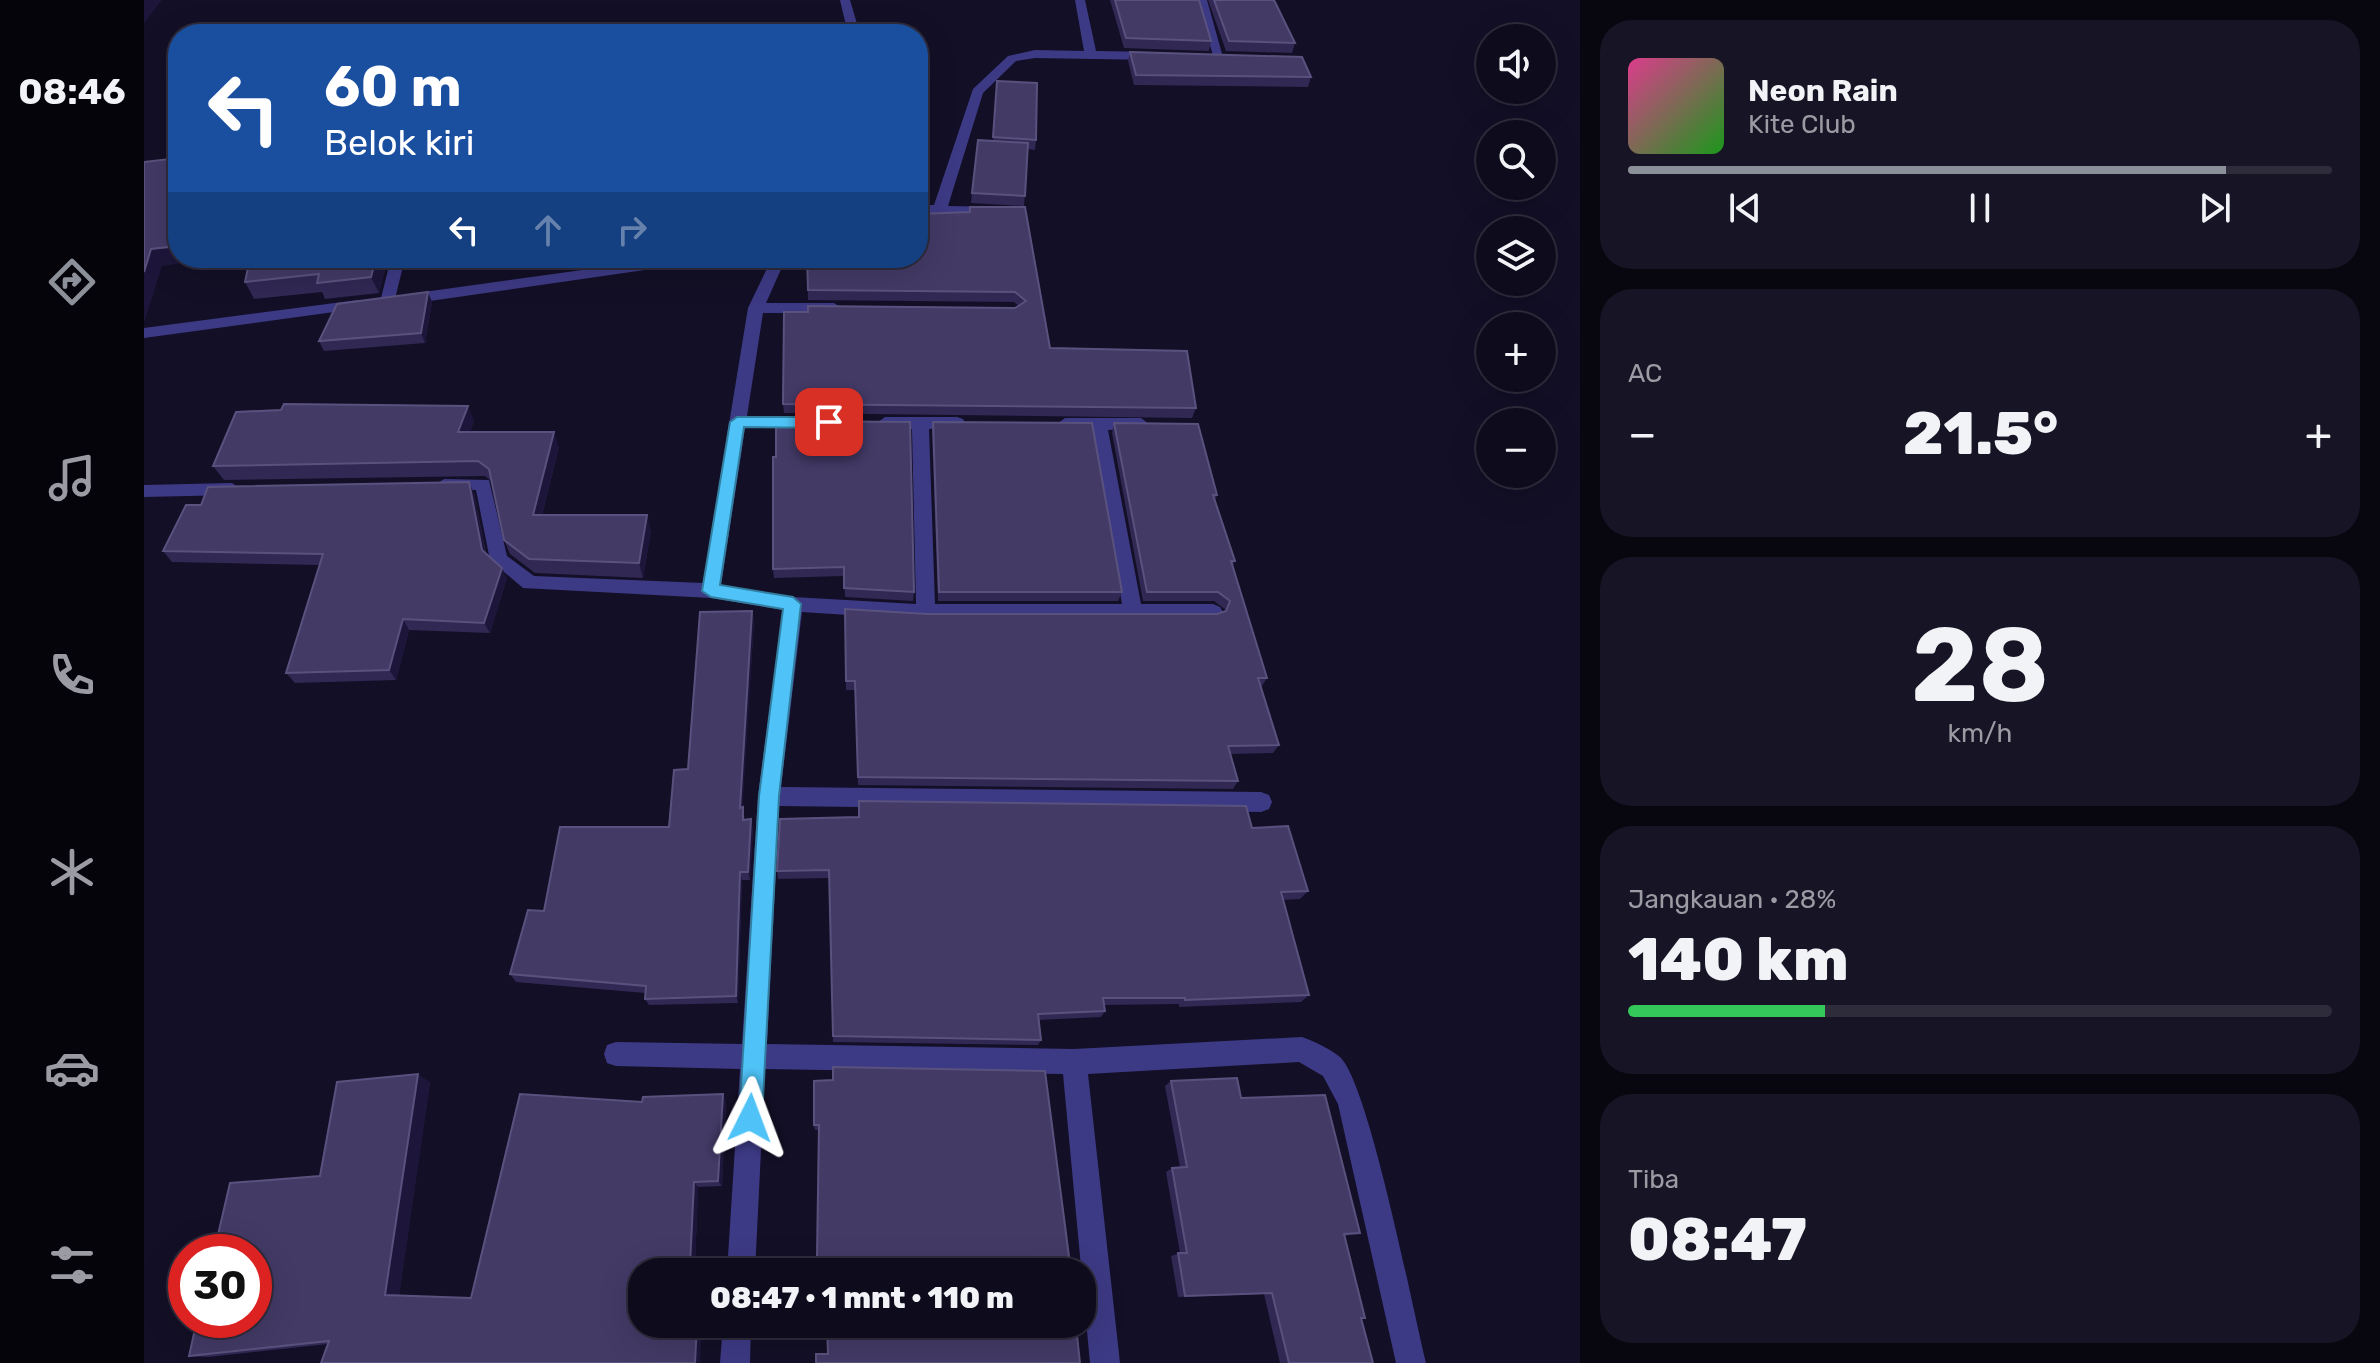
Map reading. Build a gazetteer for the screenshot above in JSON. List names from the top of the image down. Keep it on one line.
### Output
{"page":{"tabs":"08:46","map_buttons":["+","−"],"turn":["60 m","Belok kiri"],"song":["Neon Rain","Kite Club"],"tile":["AC",["28","km/h"],["Jangkauan · 28%","140 km"],["Tiba","08:47"]],"heat":["−","21.5°","+"],"limit":"30","trip":"08:47 · 1 mnt · 110 m"}}
